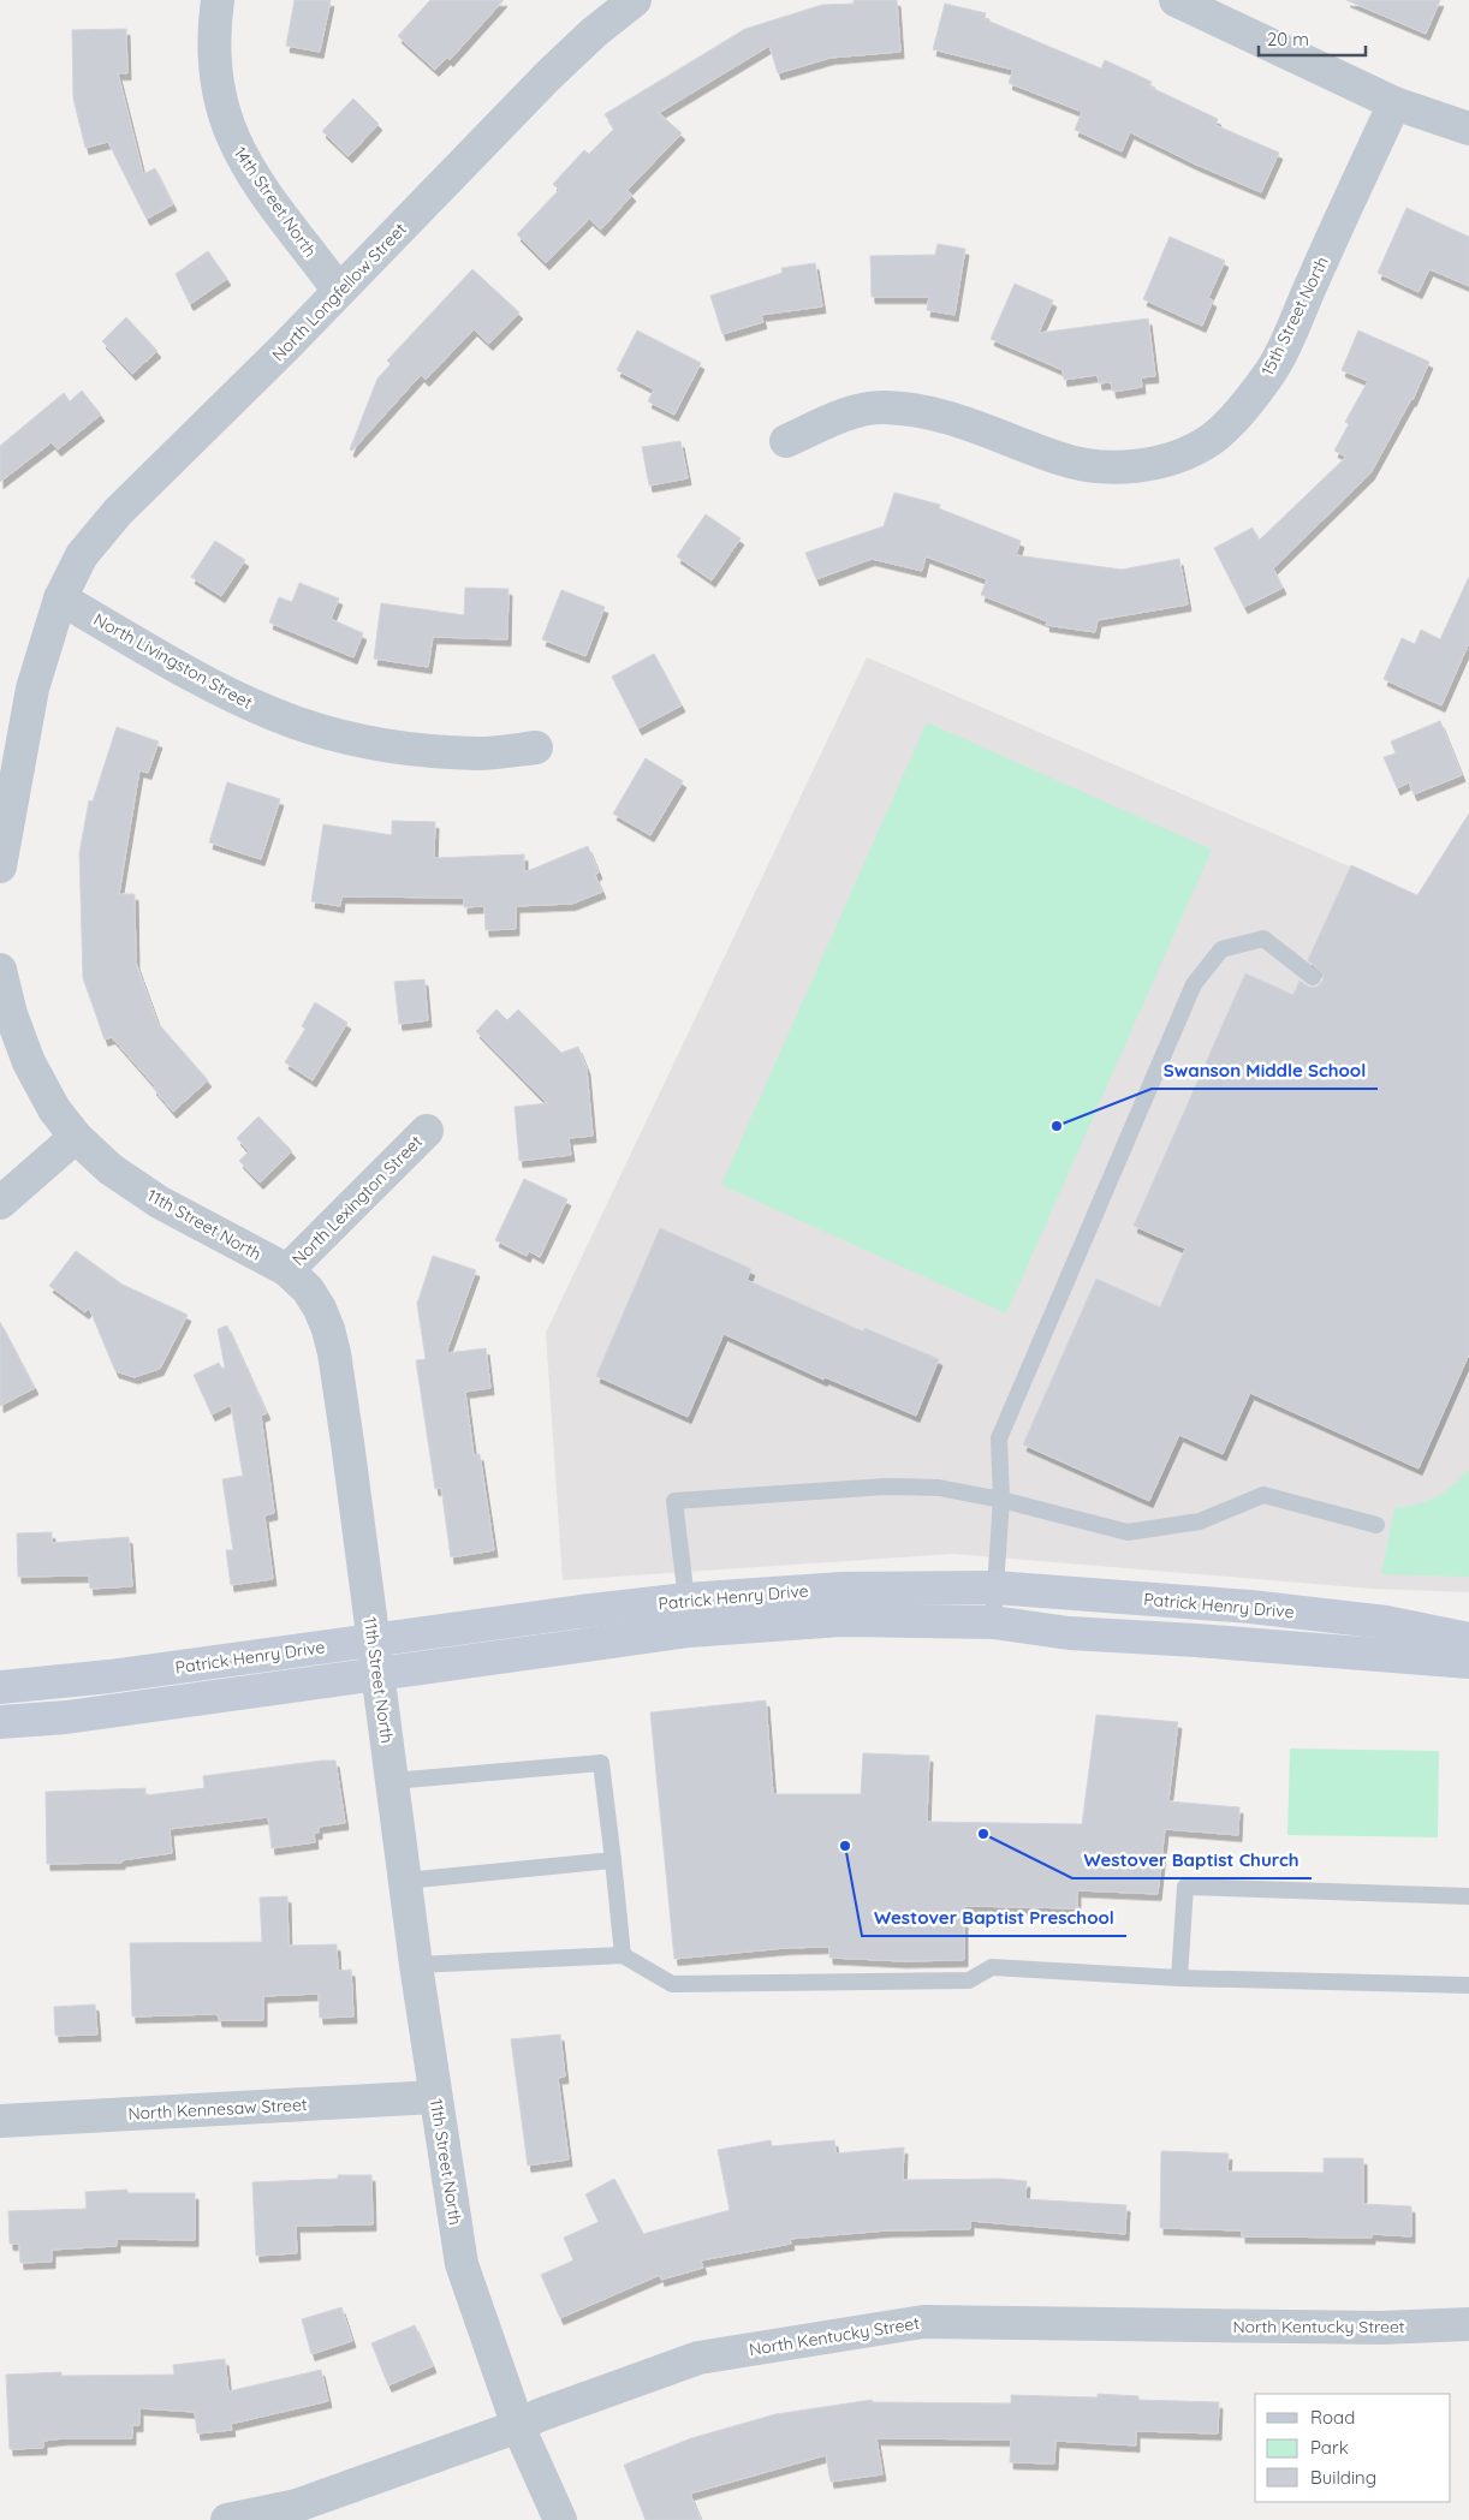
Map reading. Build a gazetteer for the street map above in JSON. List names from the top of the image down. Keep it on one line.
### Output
{"streets":{"street":["14th Street North","North Longfellow Street","15th Street North","North Livingston Street","North Lexington Street","11th Street North","Patrick Henry Drive","North Kennesaw Street","North Kentucky Street"]},"crossings":[["14th Street North","North Longfellow Street"],["North Longfellow Street","North Livingston Street"],["North Lexington Street","11th Street North"],["11th Street North","Patrick Henry Drive"],["11th Street North","North Kennesaw Street"],["11th Street North","North Kentucky Street"]],"places":["Swanson Middle School","Westover Baptist Church","Westover Baptist Preschool"],"legend":["Road","Park","Building"],"scale_bar":"20 m"}
